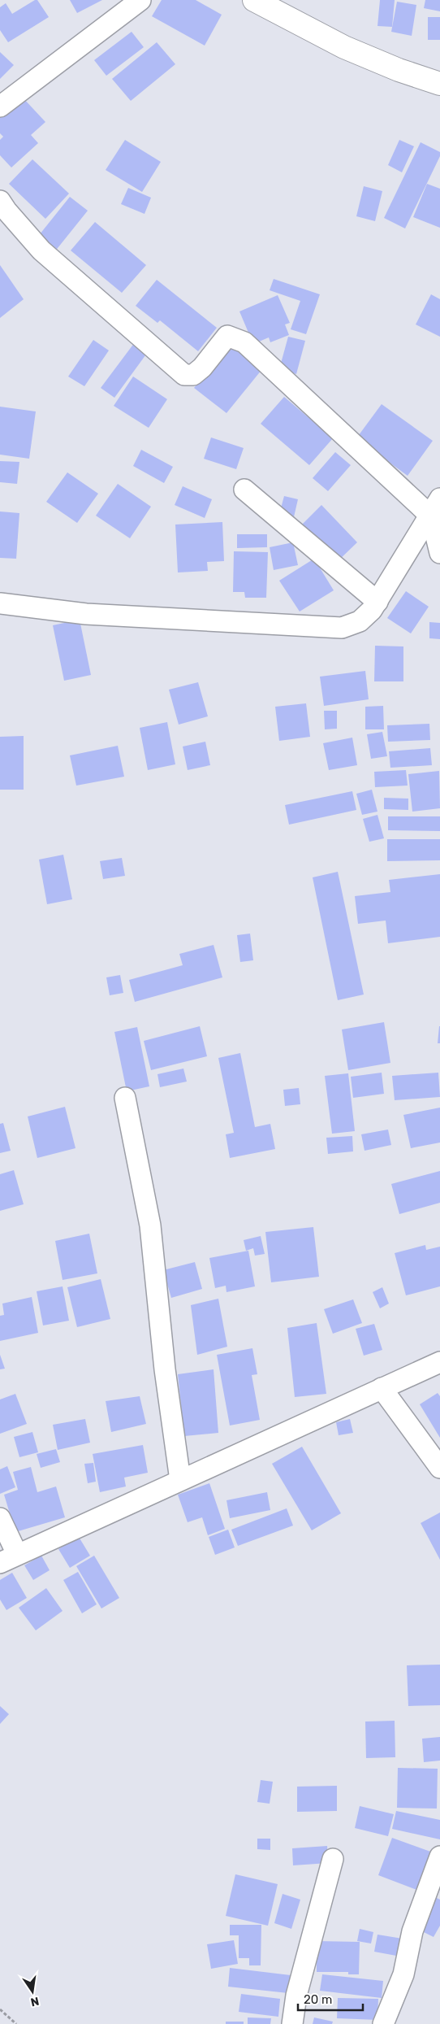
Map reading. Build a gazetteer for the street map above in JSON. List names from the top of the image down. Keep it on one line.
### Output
{"scale_bar":"20 m","north":"bottom"}
